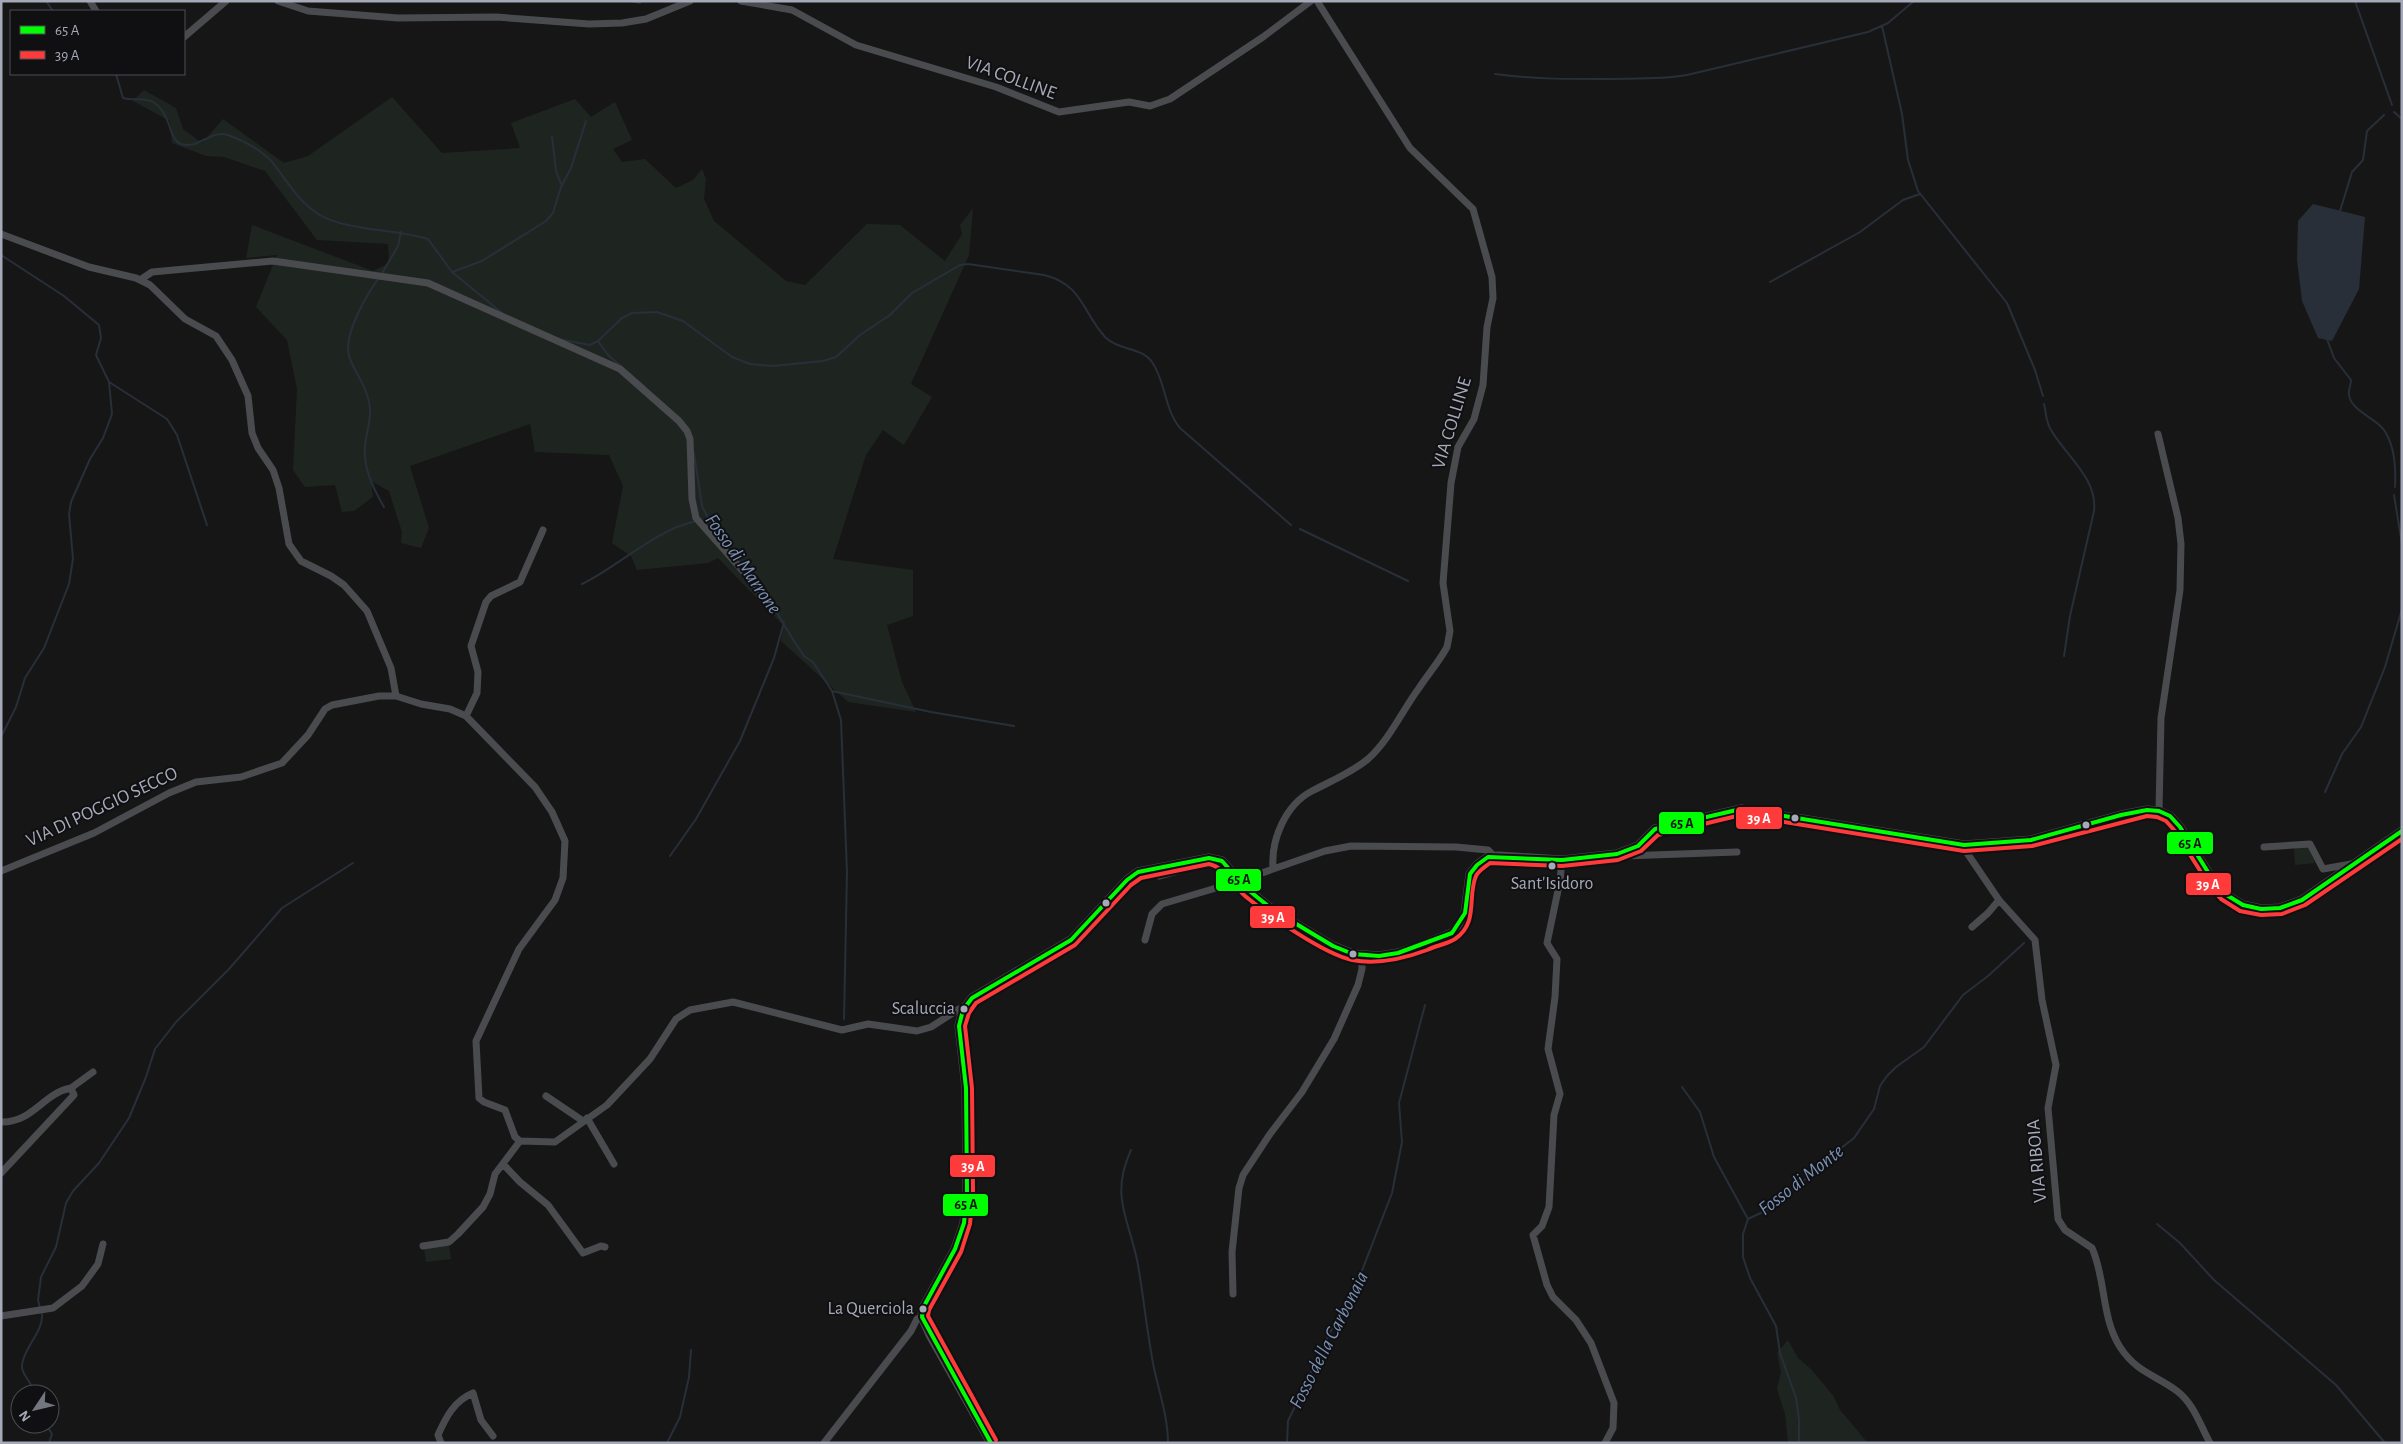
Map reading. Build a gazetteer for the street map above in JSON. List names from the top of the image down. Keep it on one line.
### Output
{"streets":{"street":["VIA COLLINE","VIA DI POGGIO SECCO","VIA RIBOIA"]},"water":["Fosso di Marrone","Fosso di Monte","Fosso della Carbonaia"],"places":["Sant'Isidoro","Scaluccia","La Querciola"],"legend":["65 A","39 A"],"north":"bottom left"}
